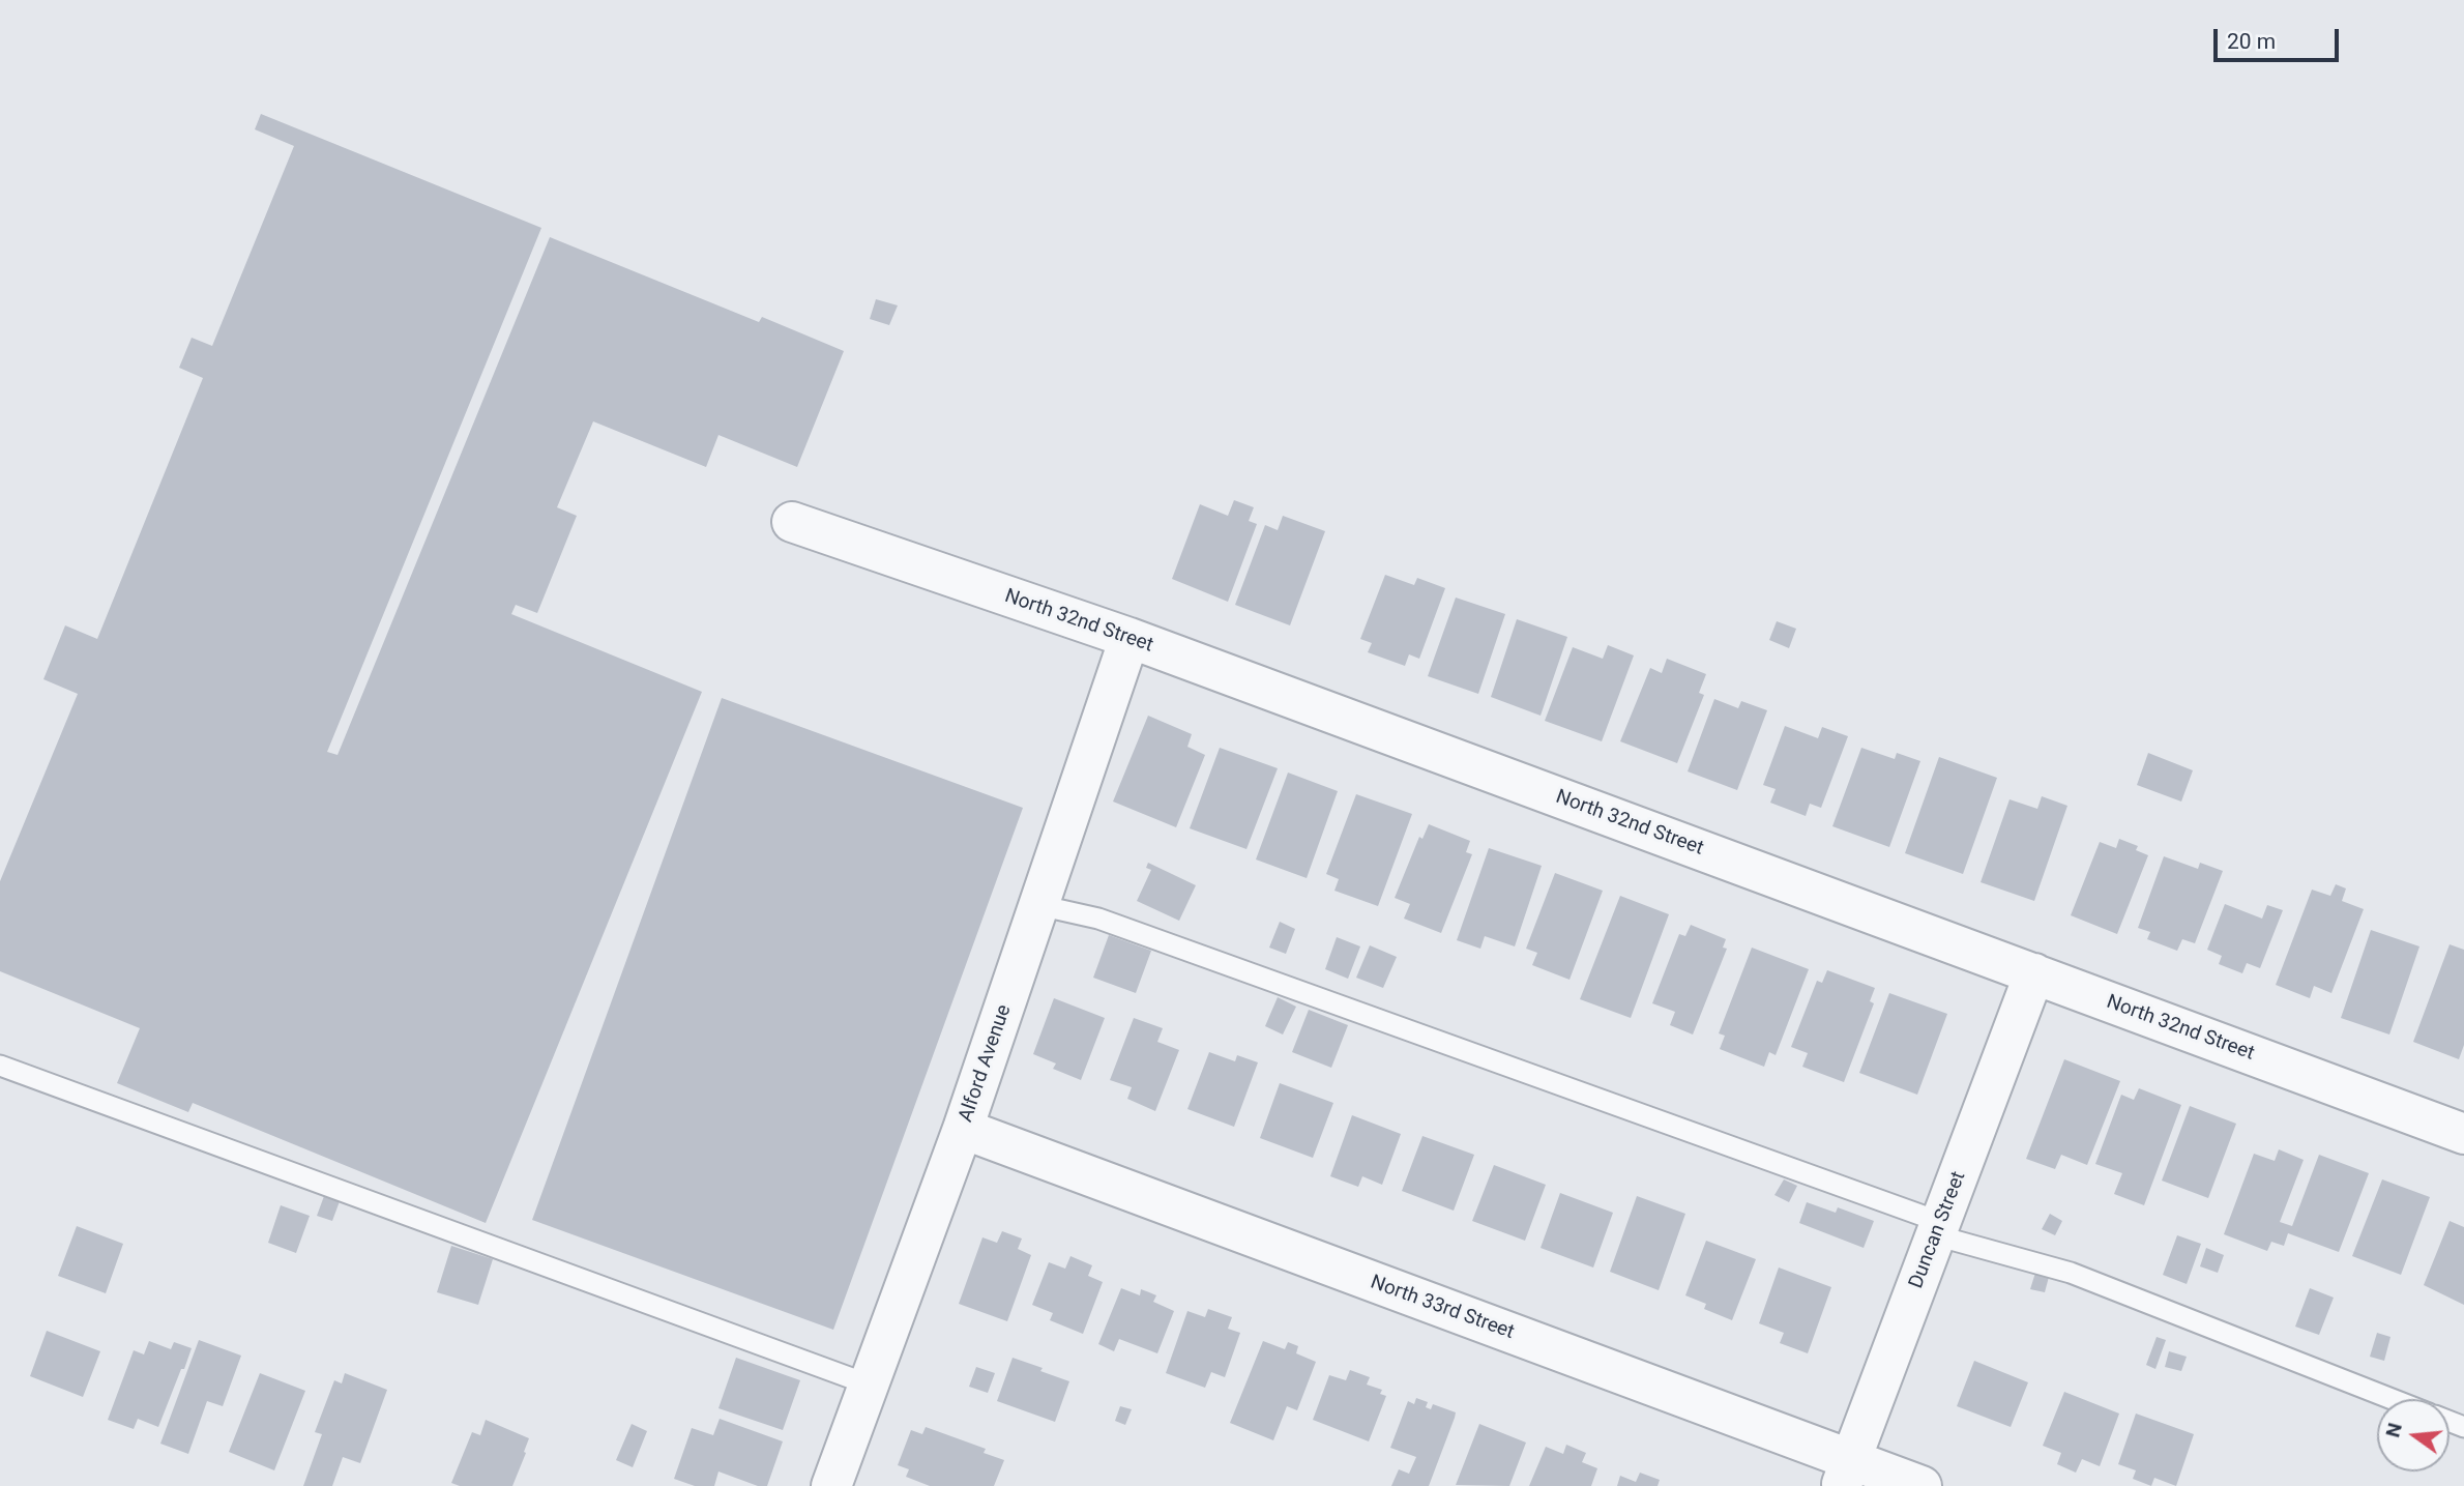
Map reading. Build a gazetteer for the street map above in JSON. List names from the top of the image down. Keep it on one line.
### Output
{"streets":{"street":["North 32nd Street","Alford Avenue","Duncan Street","North 33rd Street"]},"crossings":[["North 32nd Street","Alford Avenue"],["North 32nd Street","Duncan Street"],["Alford Avenue","North 33rd Street"],["Duncan Street","North 33rd Street"]],"scale_bar":"20 m","north":"left"}
